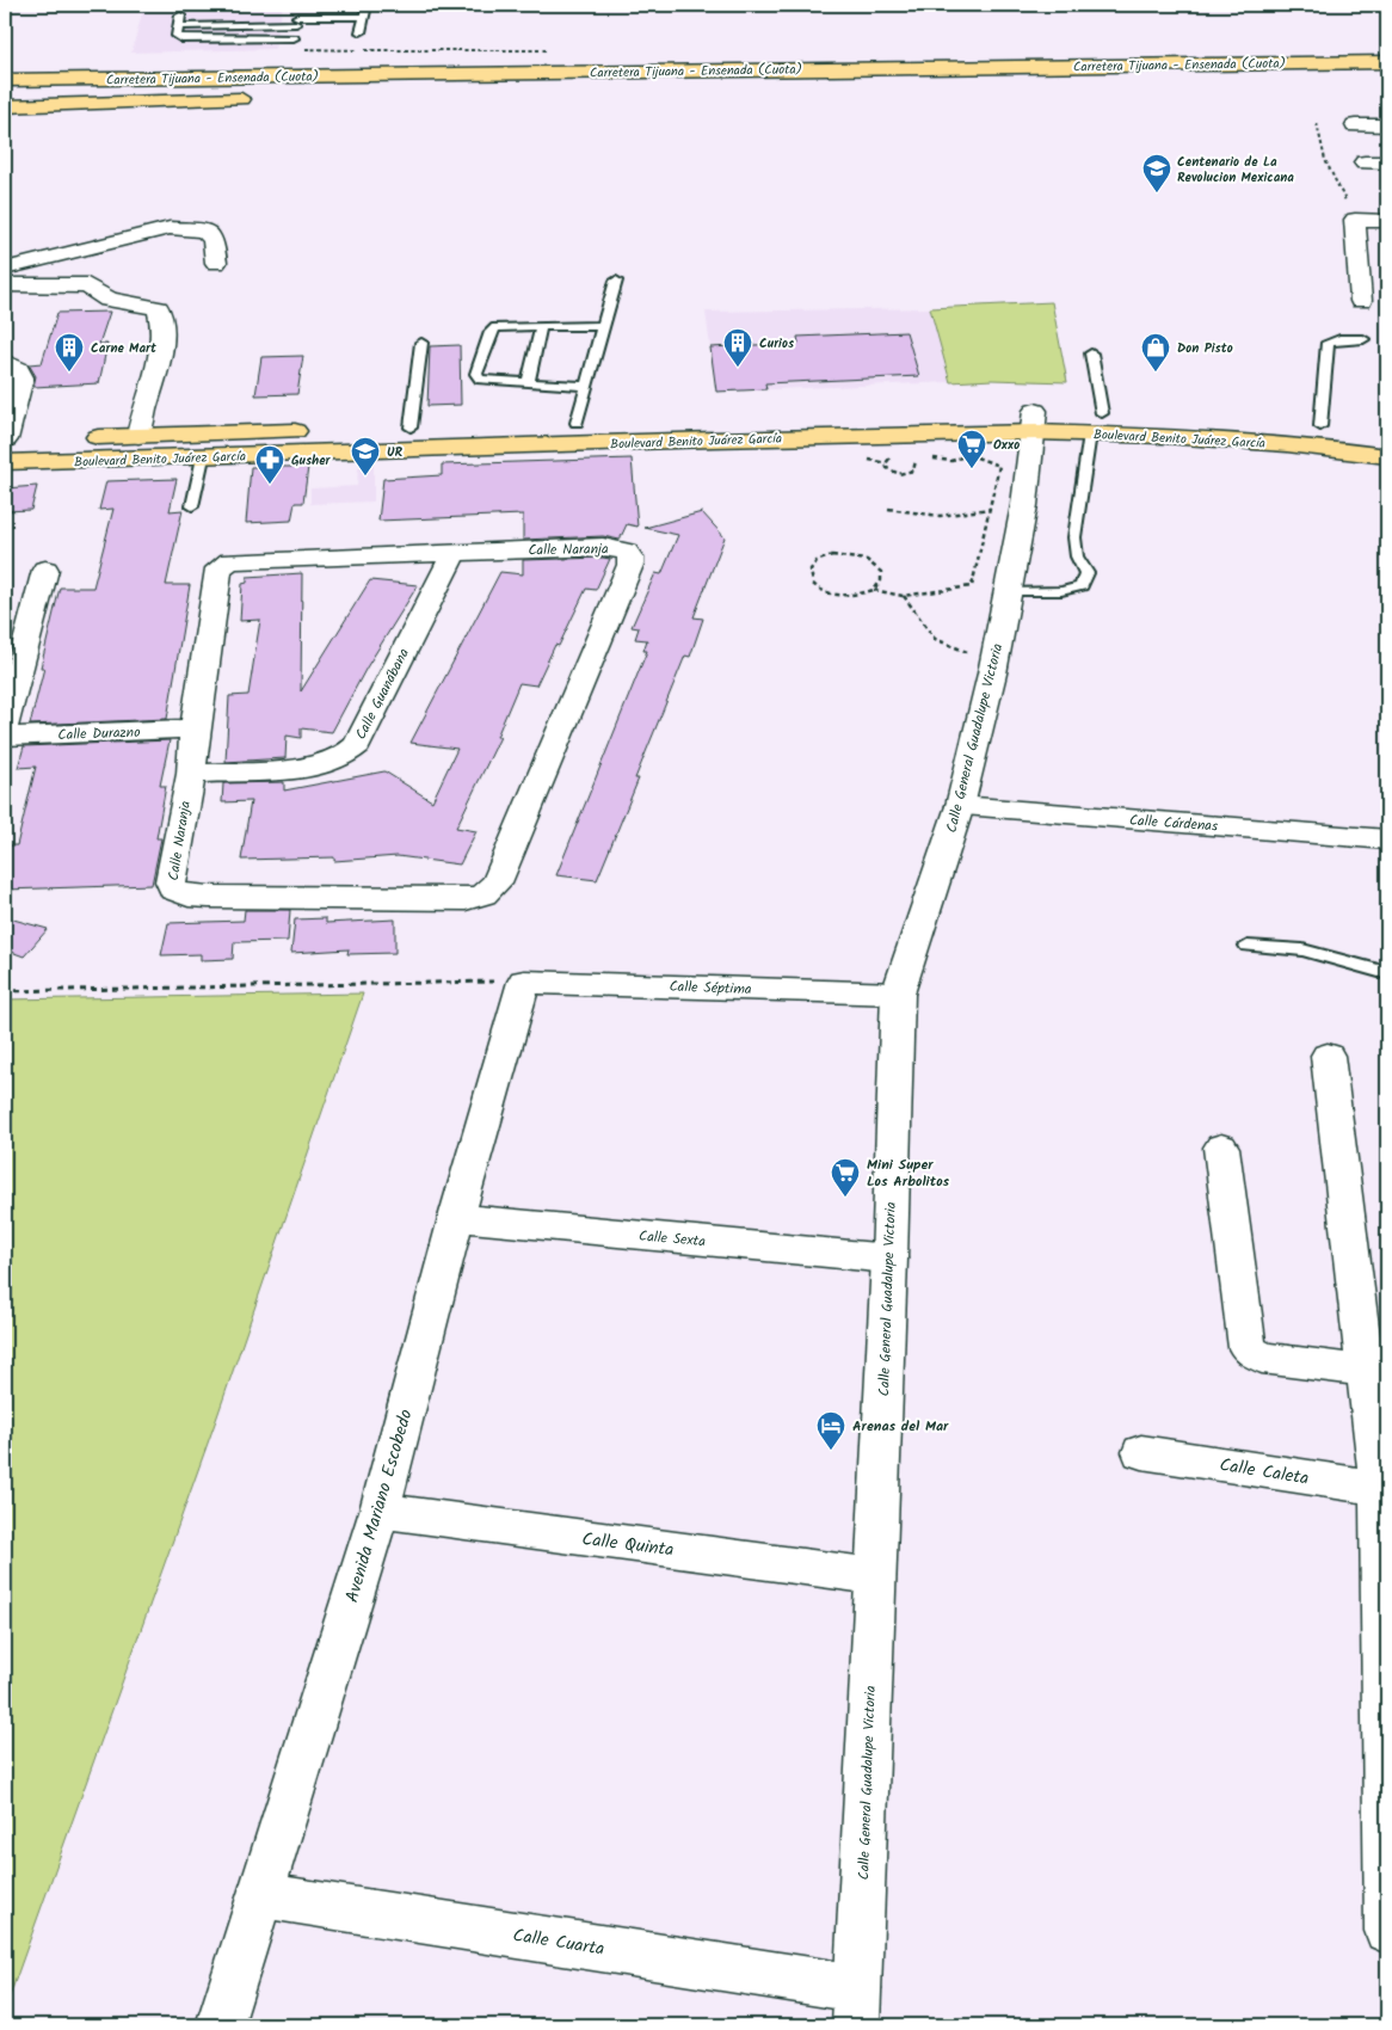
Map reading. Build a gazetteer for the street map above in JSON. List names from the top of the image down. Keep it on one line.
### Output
{"streets":{"main road":["Carretera Tijuana - Ensenada (Cuota)","Boulevard Benito Juárez García"],"street":["Calle Naranja","Calle Guanábana","Calle Durazno","Calle General Guadalupe Victoria","Calle Cárdenas","Calle Séptima","Calle Sexta","Calle Caleta","Avenida Mariano Escobedo","Calle Quinta","Calle Cuarta"]},"crossings":[["Boulevard Benito Juárez García","Calle General Guadalupe Victoria"],["Calle Naranja","Calle Guanábana"],["Calle Naranja","Calle Durazno"],["Calle General Guadalupe Victoria","Calle Cárdenas"],["Calle General Guadalupe Victoria","Calle Séptima"],["Calle General Guadalupe Victoria","Calle Sexta"],["Calle General Guadalupe Victoria","Calle Quinta"],["Calle General Guadalupe Victoria","Calle Cuarta"],["Calle Séptima","Avenida Mariano Escobedo"],["Calle Sexta","Avenida Mariano Escobedo"],["Avenida Mariano Escobedo","Calle Quinta"],["Avenida Mariano Escobedo","Calle Cuarta"]],"places":{"school or university":["Centenario de La Revolucion Mexicana","UR"],"building":["Curios","Carne Mart"],"shop":["Don Pisto"],"supermarket":["Oxxo","Mini Super Los Arbolitos"],"pharmacy":["Gusher"],"hotel":["Arenas del Mar"]}}
